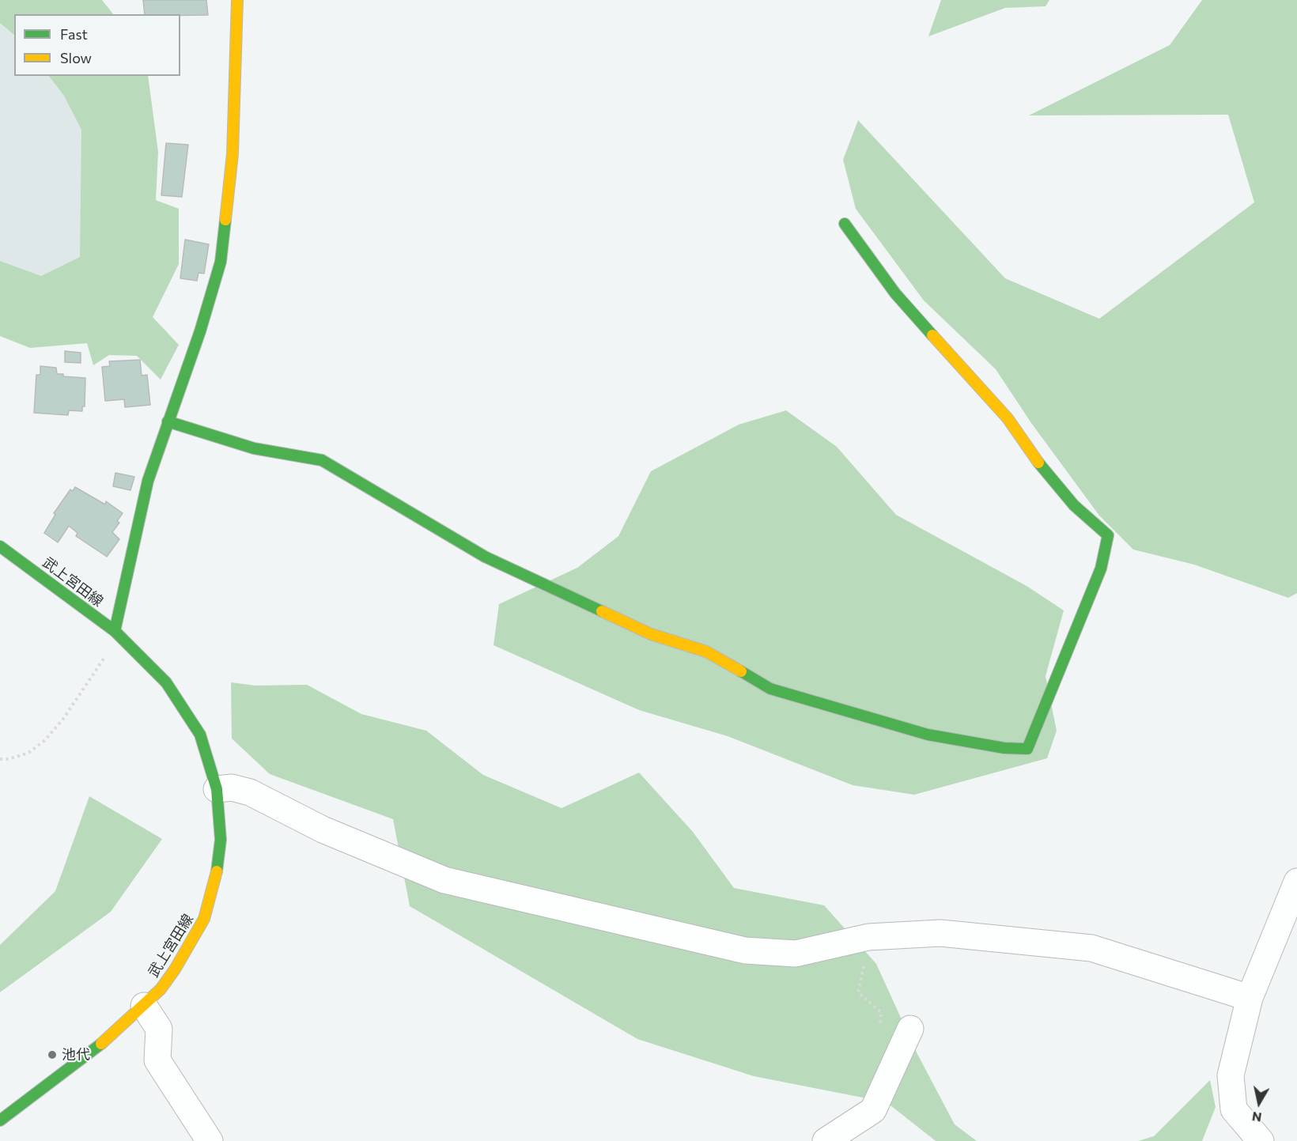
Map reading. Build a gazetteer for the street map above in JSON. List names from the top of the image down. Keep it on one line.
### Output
{"streets":{"street":["武上宮田線"]},"places":["池代"],"legend":["Fast","Slow"],"north":"bottom"}
